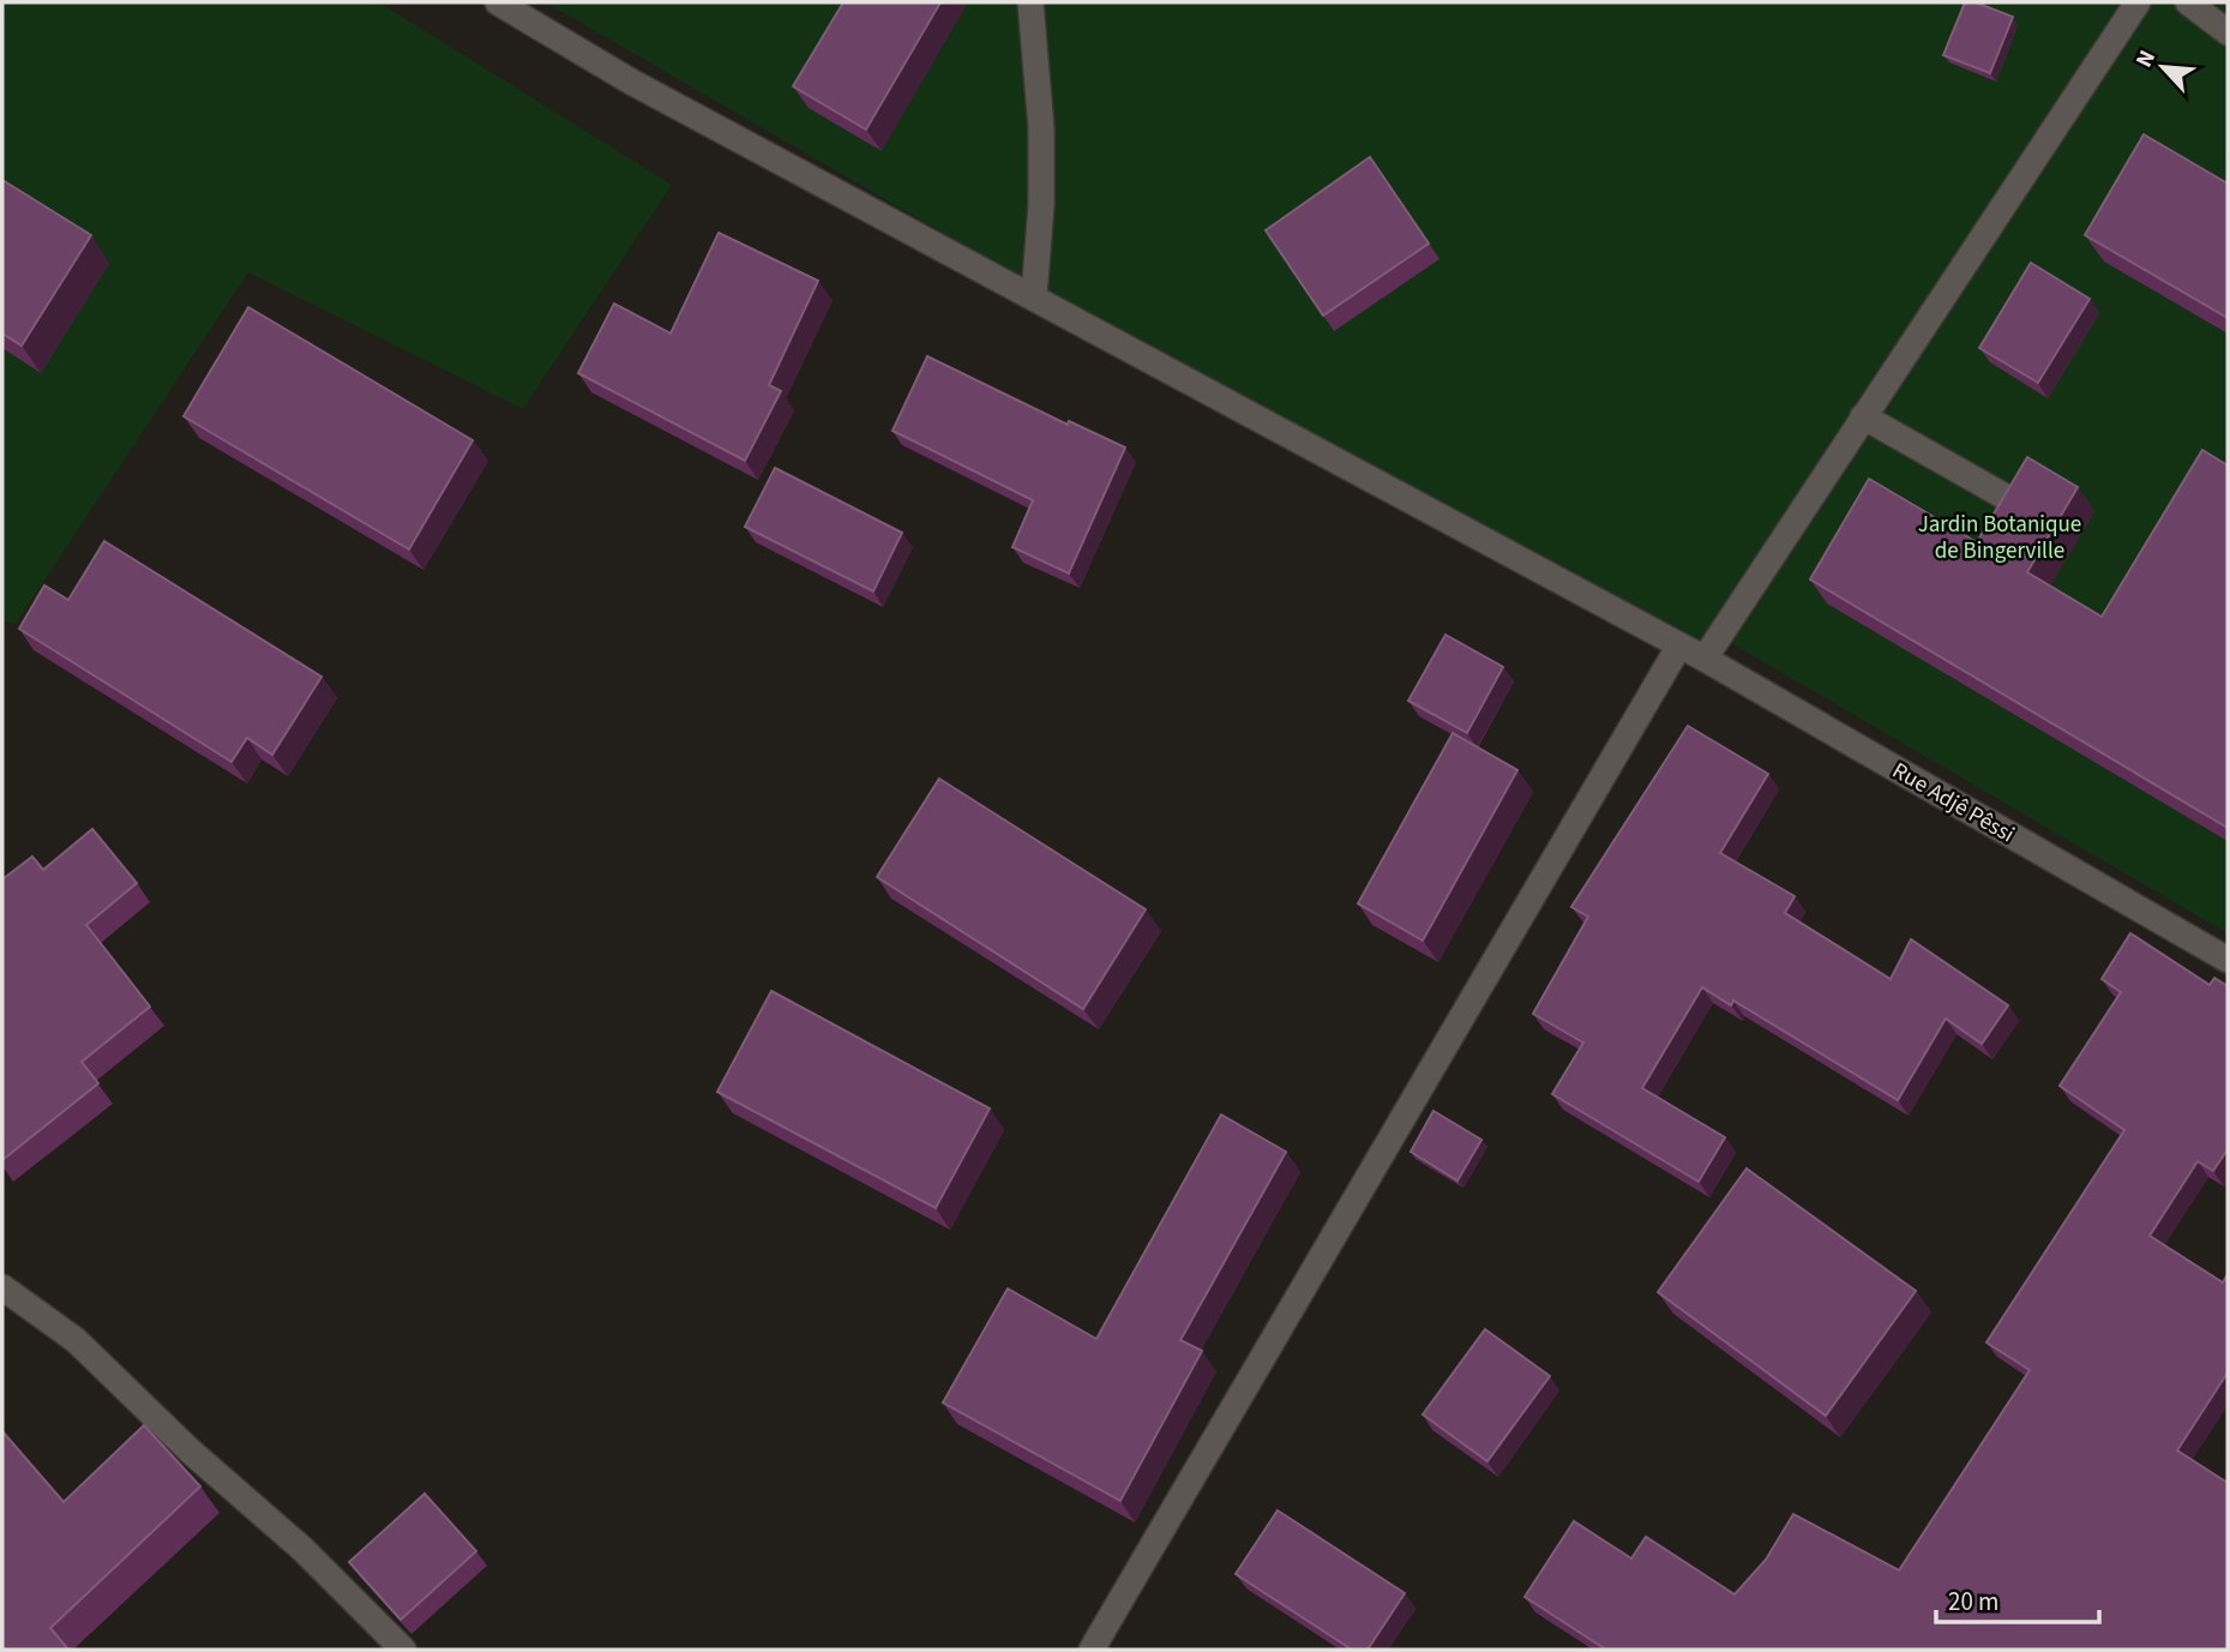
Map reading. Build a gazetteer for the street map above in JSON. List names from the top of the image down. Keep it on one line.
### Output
{"streets":{"street":["Rue Adjê Pêssi"]},"parks":["Jardin Botanique de Bingerville"],"scale_bar":"20 m","north":"top left"}
